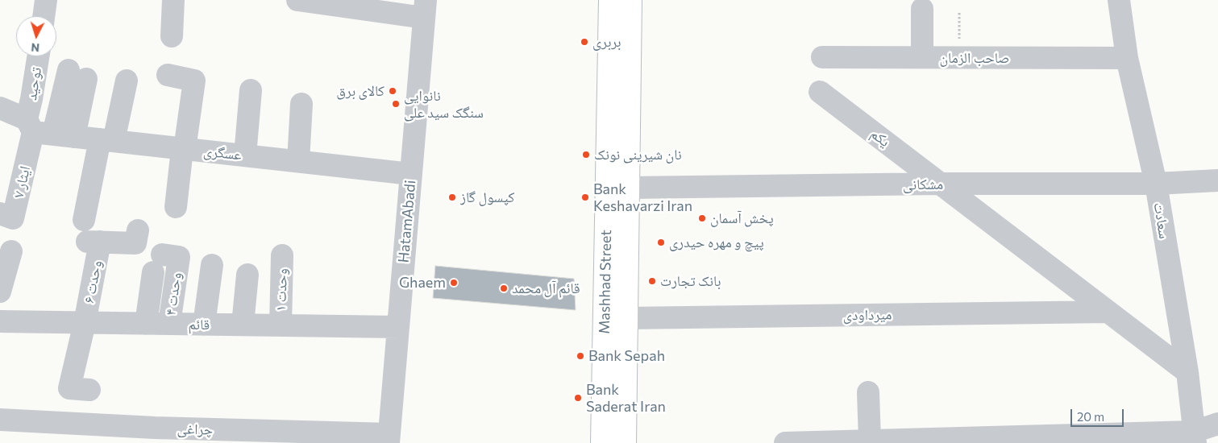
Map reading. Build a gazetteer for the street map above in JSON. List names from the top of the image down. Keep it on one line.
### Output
{"streets":{"main road":["Mashhad Street"],"street":["صاحب الزمان","توحید","یکم","عسگری","ایثار ۷","مشکانی","سعادت","HatamAbadi","وحدت ۶","وحدت ۱","وحدت ۴","میرداودی","قائم","چراغی"]},"crossings":[["صاحب الزمان","سعادت"],["توحید","عسگری"],["توحید","ایثار ۷"],["یکم","مشکانی"],["یکم","سعادت"],["یکم","میرداودی"],["عسگری","ایثار ۷"],["عسگری","HatamAbadi"],["مشکانی","سعادت"],["مشکانی","Mashhad Street"],["HatamAbadi","قائم"],["HatamAbadi","چراغی"],["وحدت ۶","قائم"],["Mashhad Street","میرداودی"],["وحدت ۱","قائم"],["وحدت ۴","قائم"]],"places":["بربری","کالای برق","نانوایی سنگک سید علی","نان شیرینی نونک","کپسول گاز","Bank Keshavarzi Iran","پخش آسمان","پیچ و مهره حیدری","بانک تجارت","Ghaem","قائم آل محمد","Bank Sepah","Bank Saderat Iran"],"scale_bar":"20 m","north":"bottom"}
